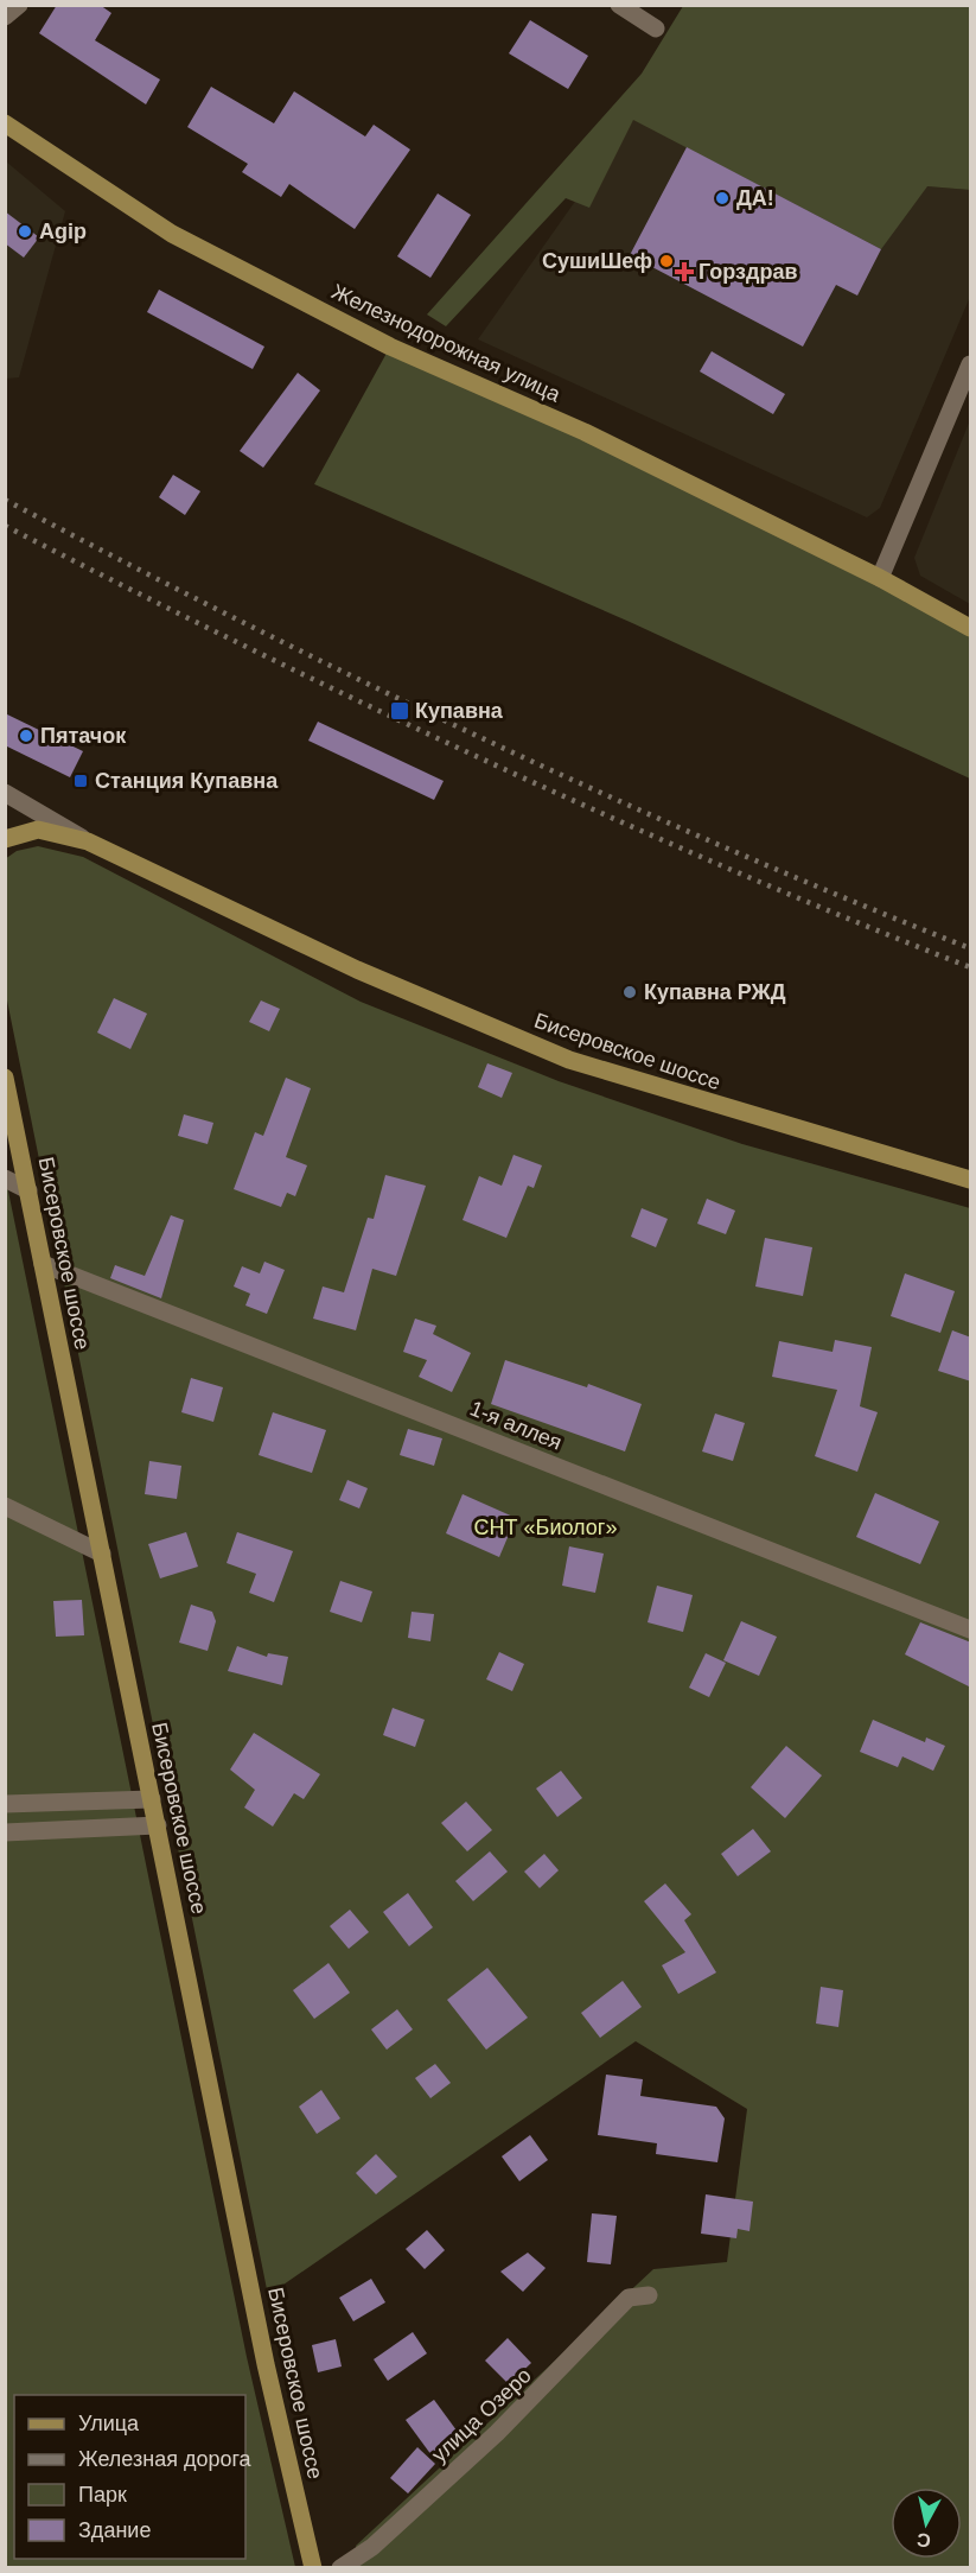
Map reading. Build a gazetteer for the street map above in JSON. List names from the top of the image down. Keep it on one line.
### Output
{"streets":{"main road":["Железнодорожная улица","Бисеровское шоссе"],"street":["1-я аллея","улица Озеро"]},"crossings":[["Бисеровское шоссе","1-я аллея"]],"parks":["СНТ «Биолог»"],"places":{"other":["ДА!","Agip","СушиШеф","Пятачок","Купавна РЖД"],"health":["Горздрав"],"transit":["Купавна","Станция Купавна"]},"legend":["Улица","Железная дорога","Парк","Здание"],"north":"bottom"}
